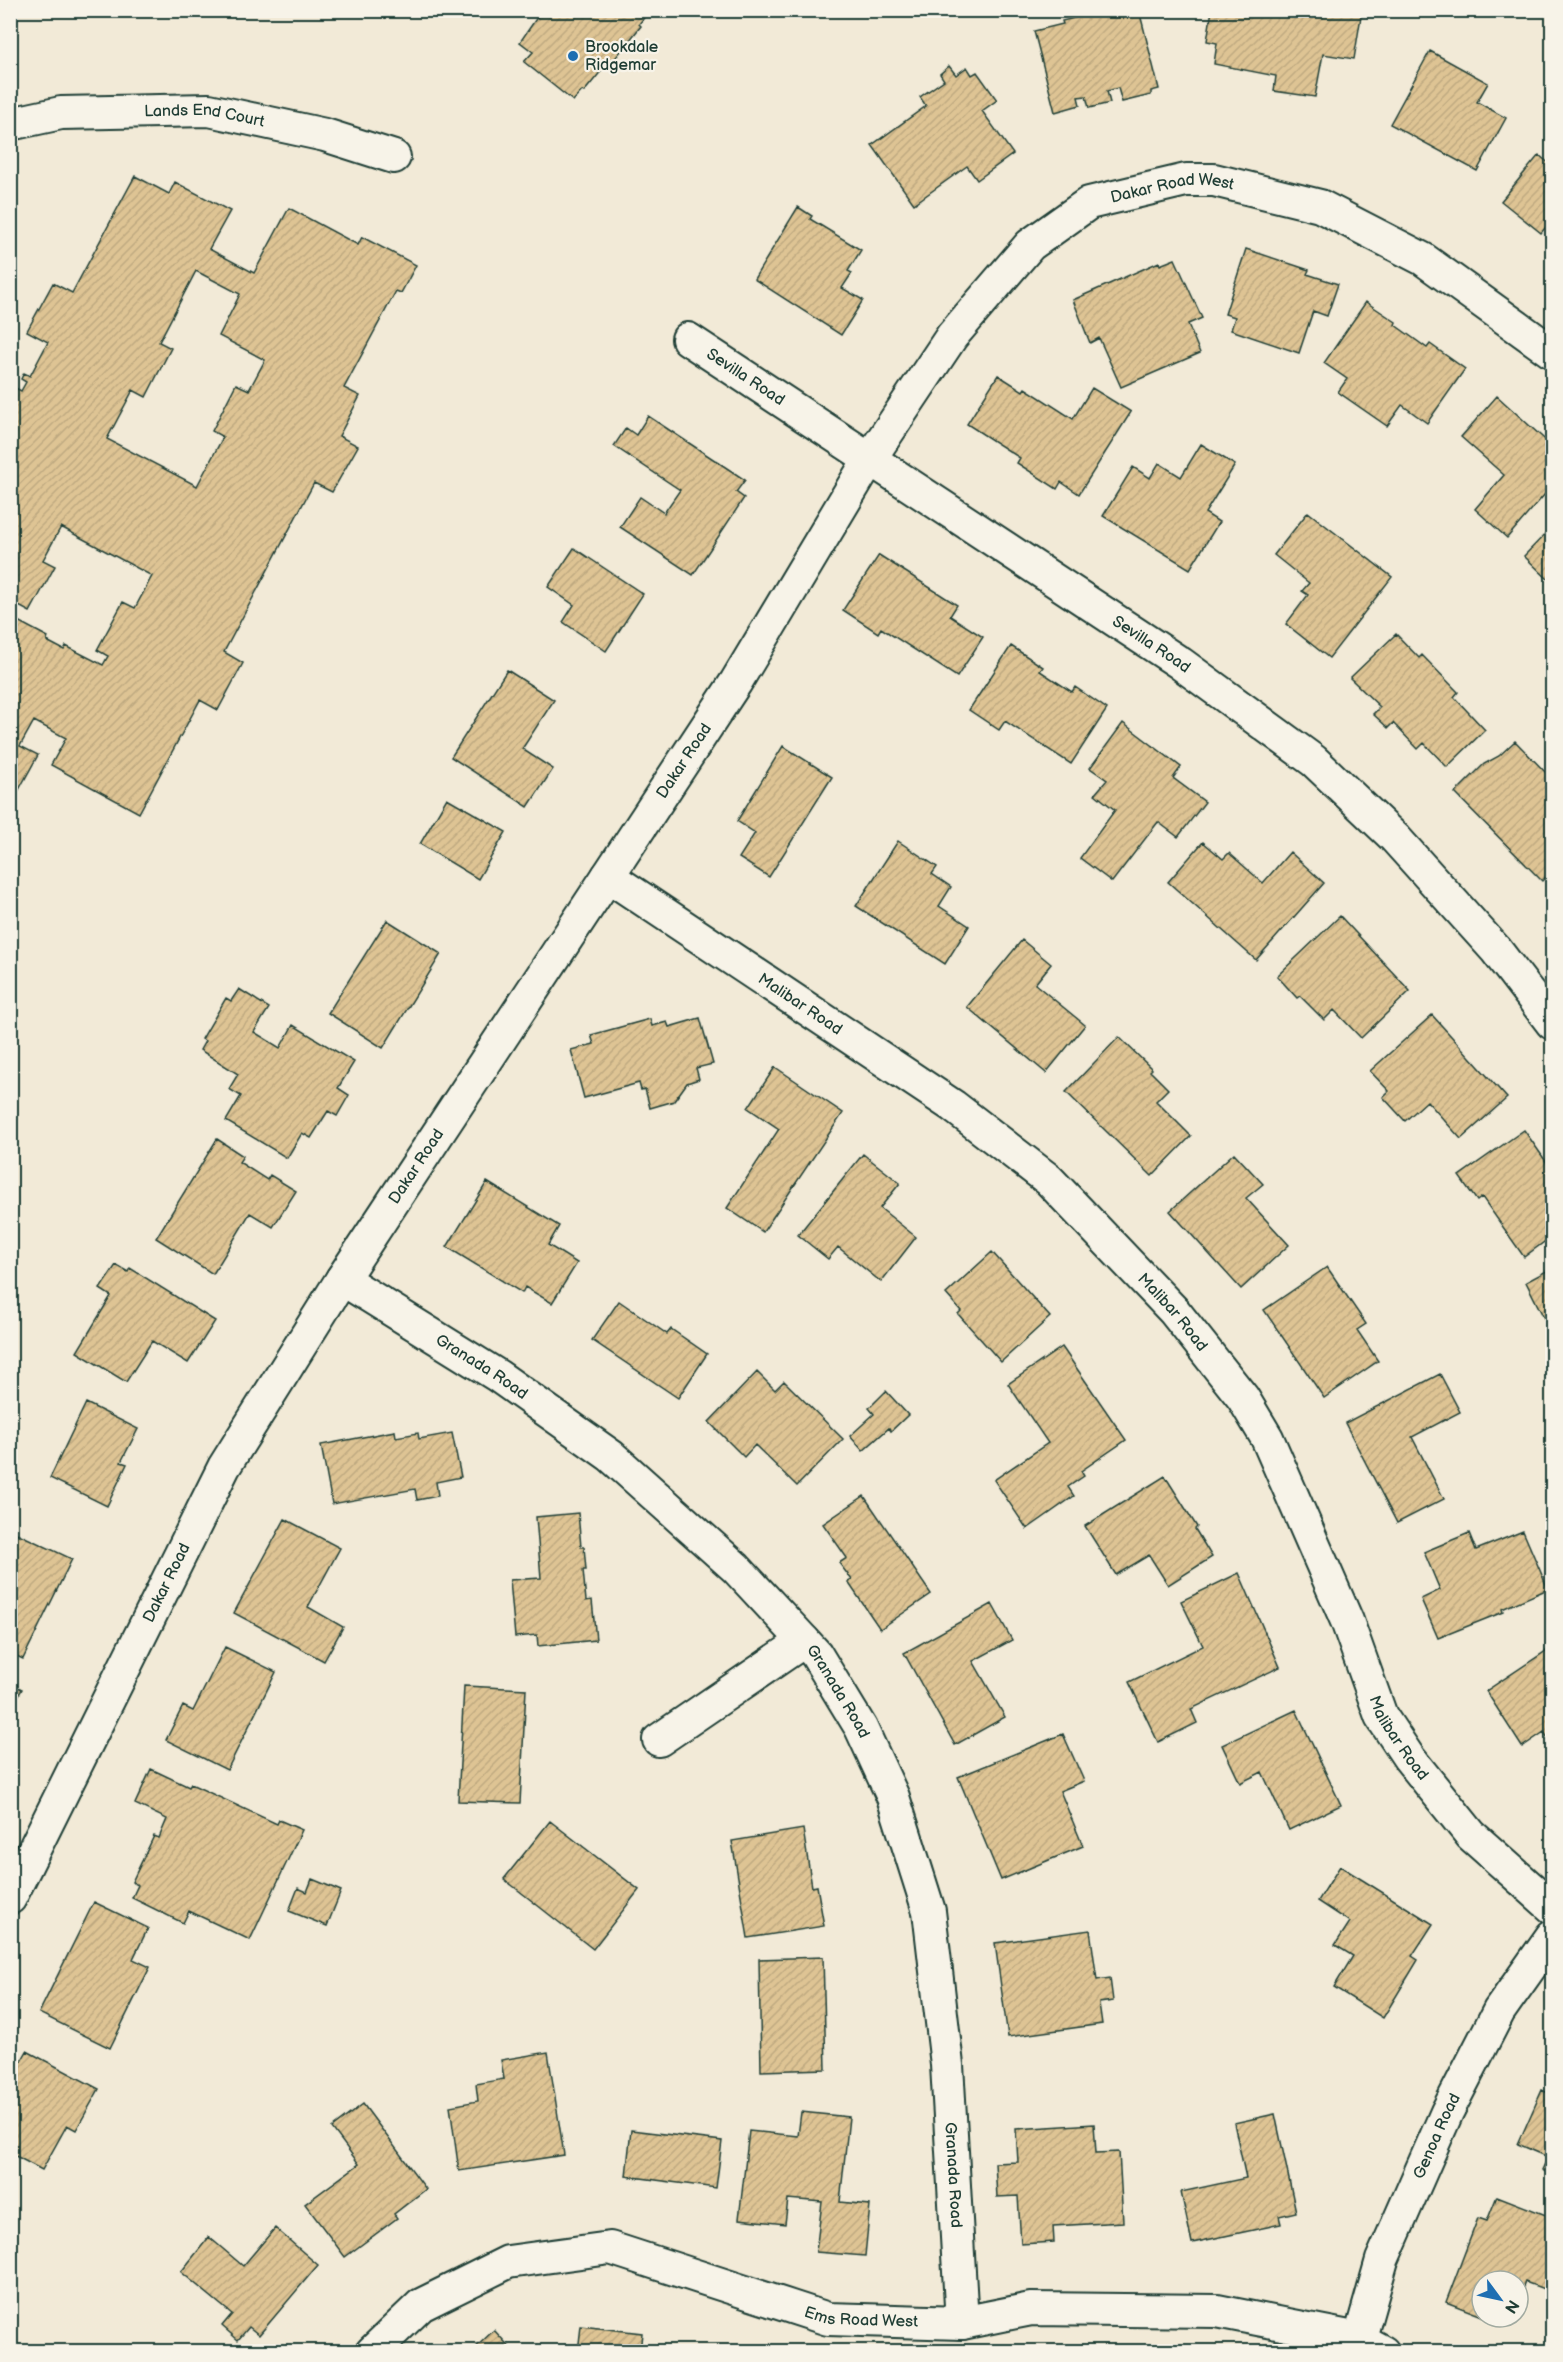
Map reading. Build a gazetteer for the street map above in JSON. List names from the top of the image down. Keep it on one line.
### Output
{"streets":{"street":["Lands End Court","Dakar Road West","Sevilla Road","Dakar Road","Malibar Road","Granada Road","Genoa Road","Ems Road West"]},"crossings":[["Dakar Road West","Sevilla Road"],["Dakar Road West","Dakar Road"],["Sevilla Road","Dakar Road"],["Dakar Road","Malibar Road"],["Dakar Road","Granada Road"],["Granada Road","Ems Road West"],["Genoa Road","Ems Road West"]],"places":["Brookdale Ridgemar"],"north":"bottom right"}
